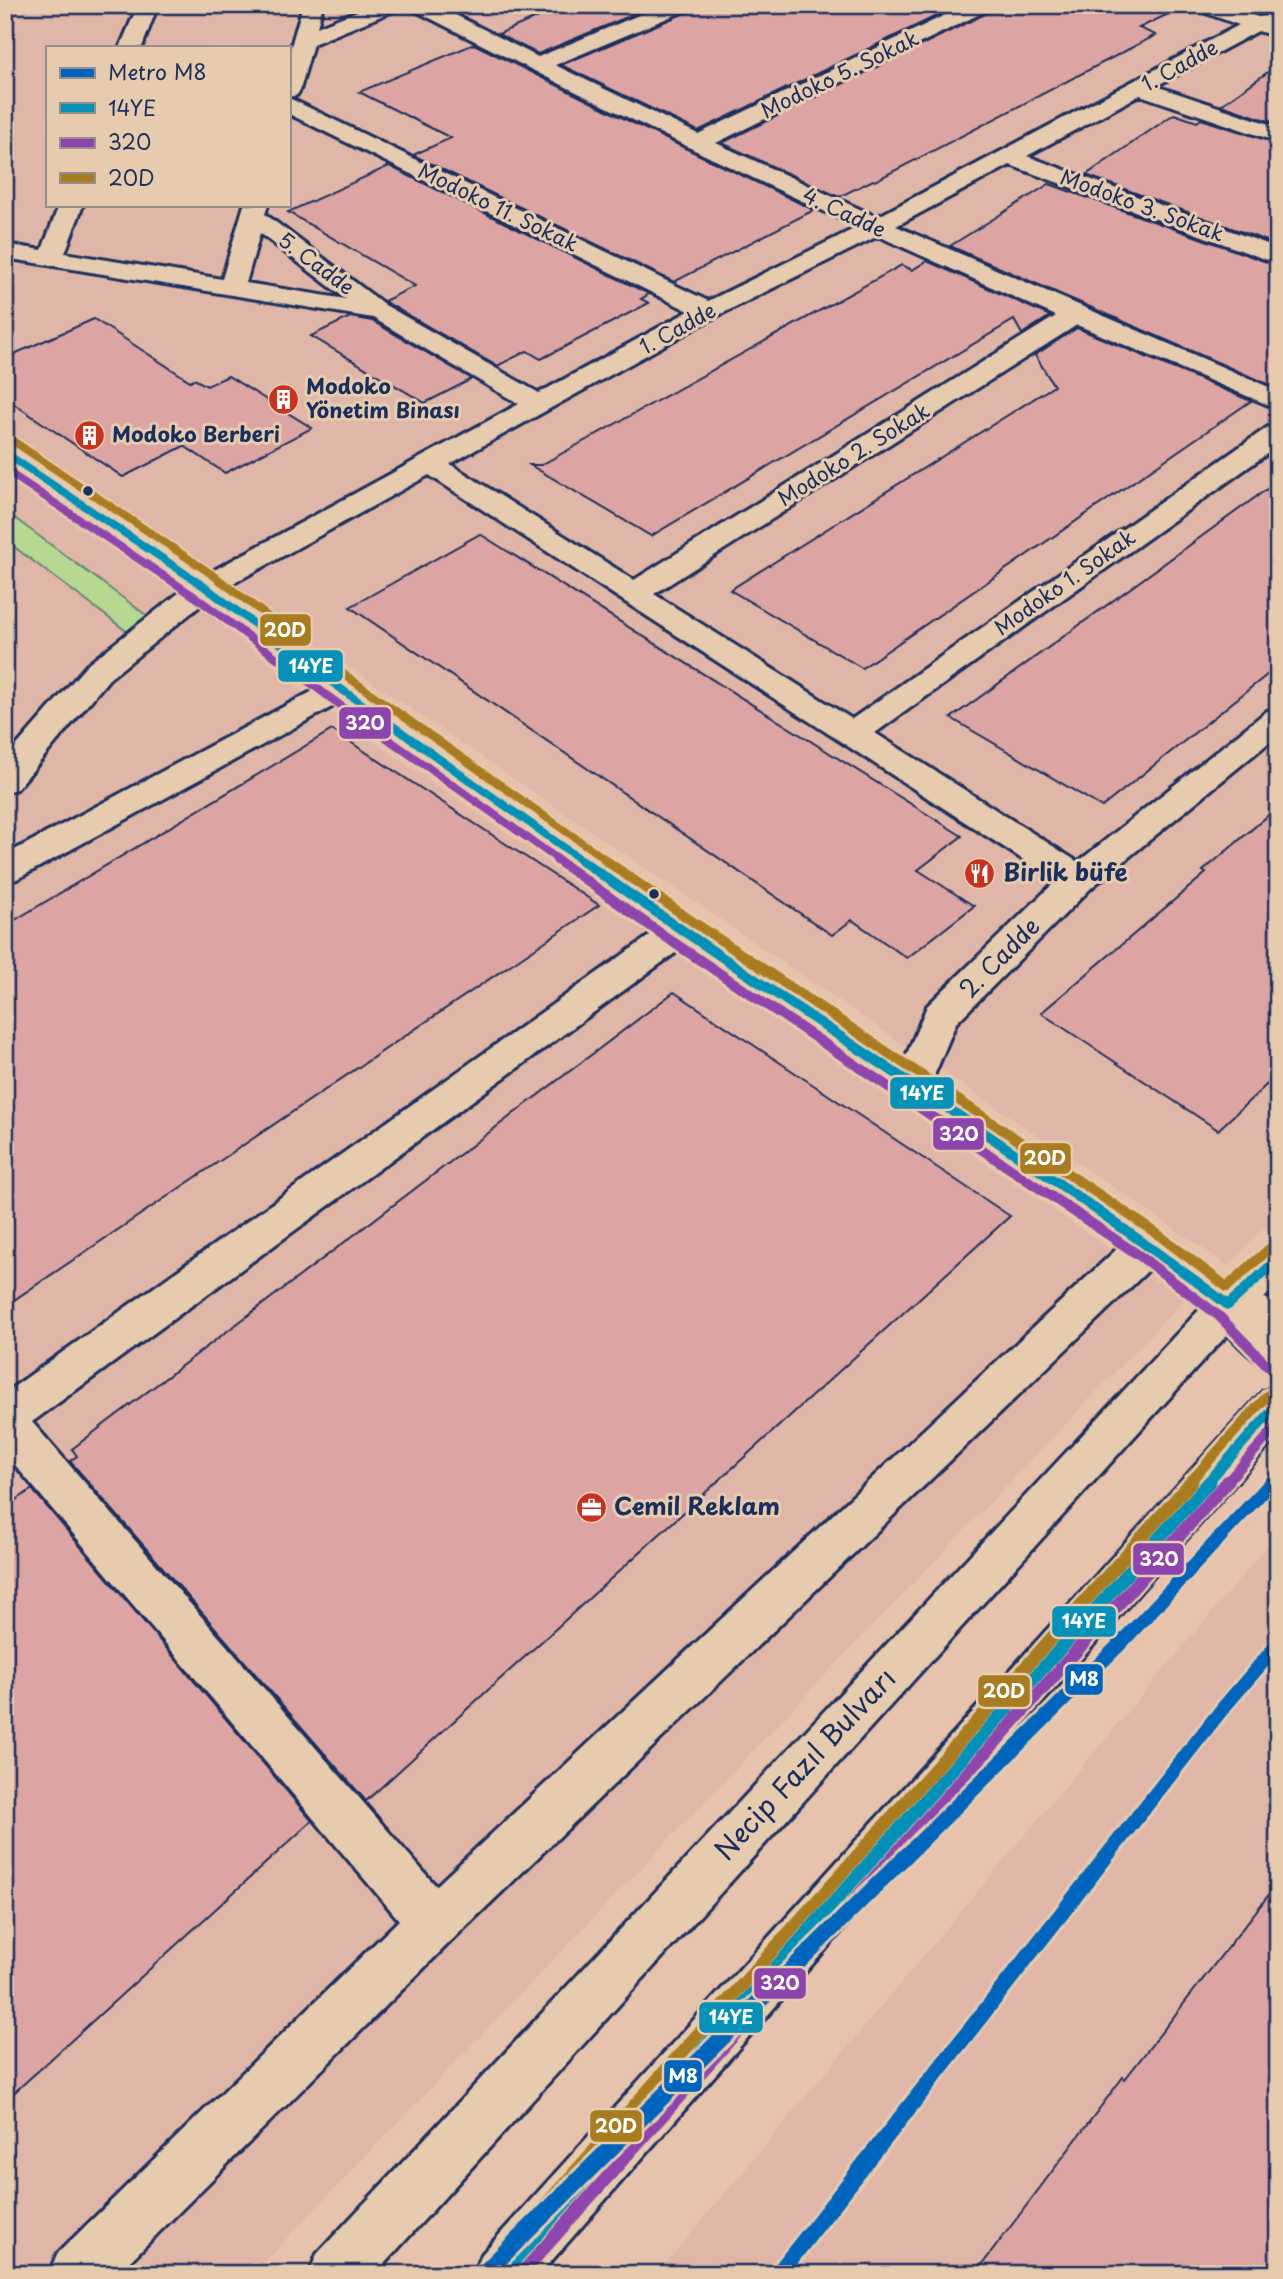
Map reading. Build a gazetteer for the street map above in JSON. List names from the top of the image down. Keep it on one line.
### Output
{"streets":{"street":["1. Cadde","Modoko 5. Sokak","Modoko 3. Sokak","Modoko 11. Sokak","4. Cadde","5. Cadde","Modoko 2. Sokak","Modoko 1. Sokak","2. Cadde","Necip Fazıl Bulvarı"]},"crossings":[["1. Cadde","Modoko 3. Sokak"],["1. Cadde","Modoko 11. Sokak"],["1. Cadde","4. Cadde"],["Modoko 5. Sokak","4. Cadde"],["4. Cadde","Modoko 2. Sokak"]],"places":{"building":["Modoko Yönetim Binası","Modoko Berberi"],"restaurant":["Birlik büfe"],"office":["Cemil Reklam"]},"lines":["transit line 20D","transit line 14YE","transit line 320","metro line M8"],"legend":["Metro M8","14YE","320","20D"]}
